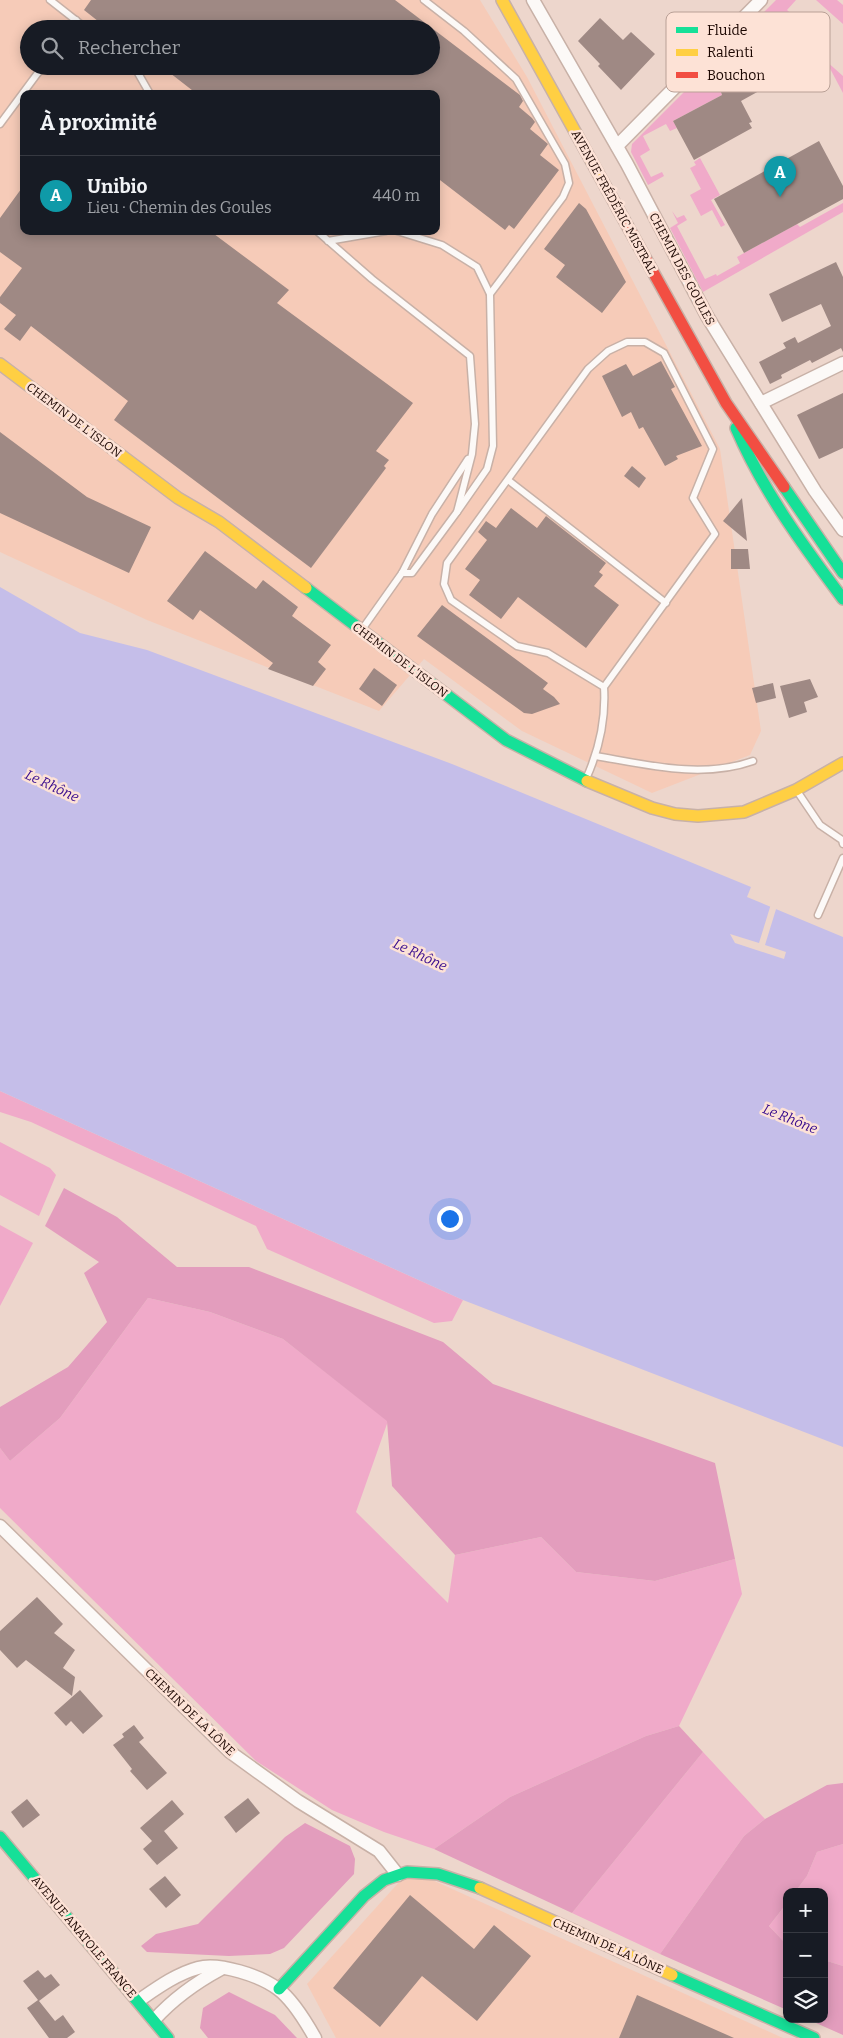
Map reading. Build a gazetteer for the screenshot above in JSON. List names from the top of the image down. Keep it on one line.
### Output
{"streets":{"street":["AVENUE FRÉDÉRIC MISTRAL","CHEMIN DES GOULES","CHEMIN DE L'ISLON","CHEMIN DE LA LÔNE","AVENUE ANATOLE FRANCE"]},"water":["Le Rhône"],"legend":["Fluide","Ralenti","Bouchon"],"page":{"search":"Rechercher","heading":"À proximité","list":[{"mark":"A","name":"Unibio","note":"Lieu · Chemin des Goules","value":"440 m"}],"pins":"A","map_buttons":["+","−"]}}
